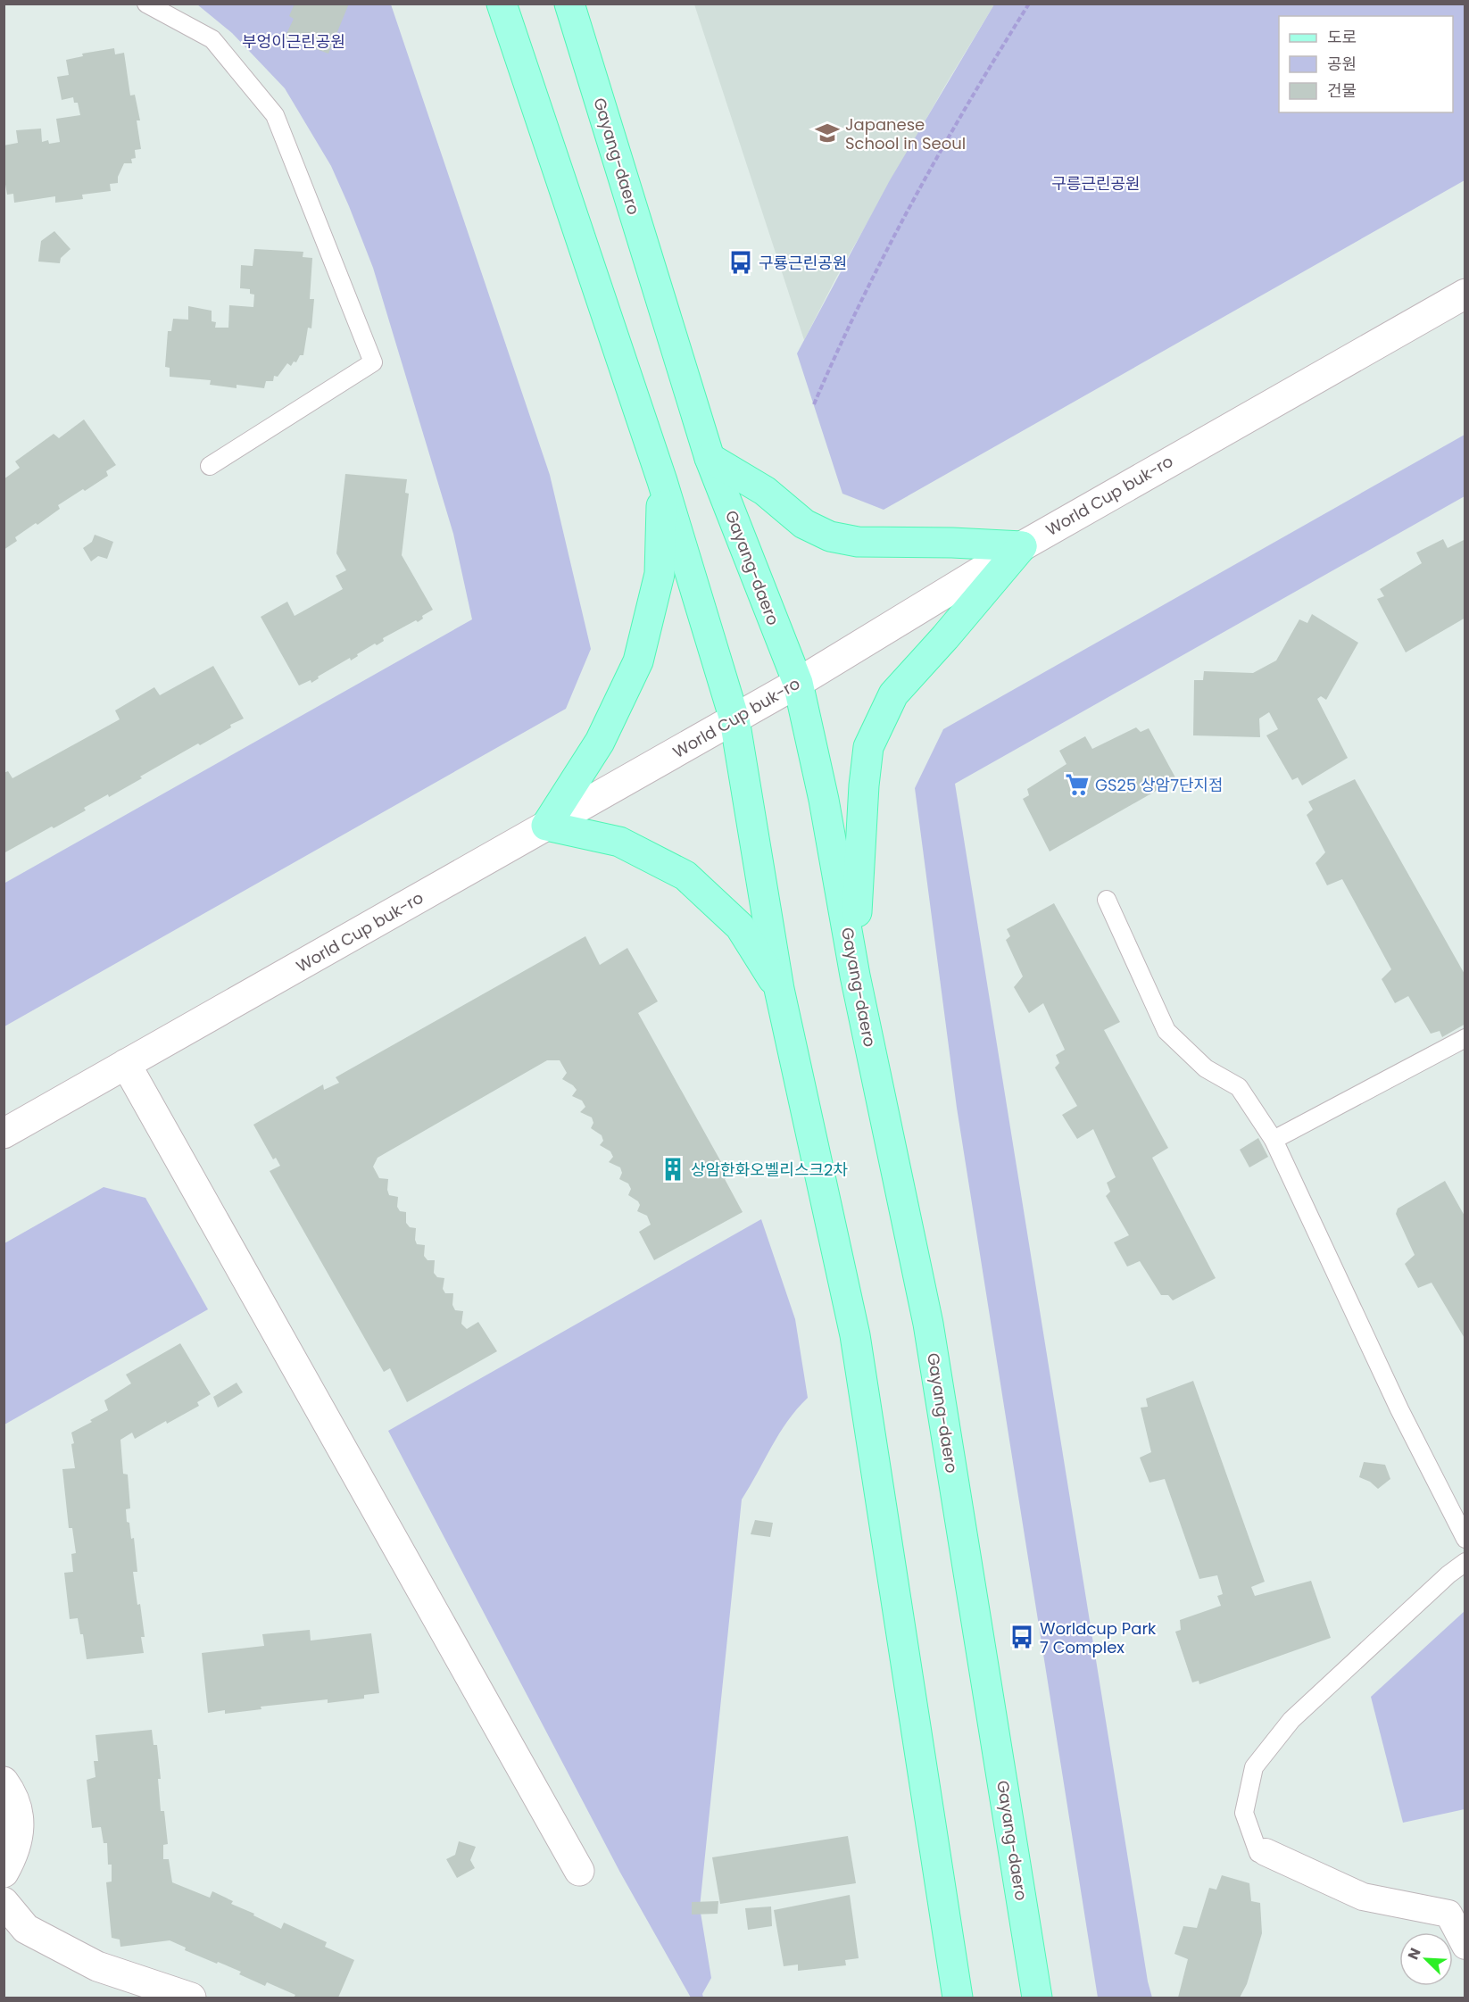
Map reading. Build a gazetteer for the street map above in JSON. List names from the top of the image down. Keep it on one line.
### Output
{"streets":{"main road":["Gayang-daero","World Cup buk-ro"]},"crossings":[["Gayang-daero","World Cup buk-ro"]],"parks":["부엉이근린공원","구릉근린공원"],"places":{"school or university":["Japanese School in Seoul"],"bus stop":["구룡근린공원","Worldcup Park 7 Complex"],"supermarket":["GS25 상암7단지점"],"building":["상암한화오벨리스크2차"]},"legend":["도로","공원","건물"],"north":"top left"}
